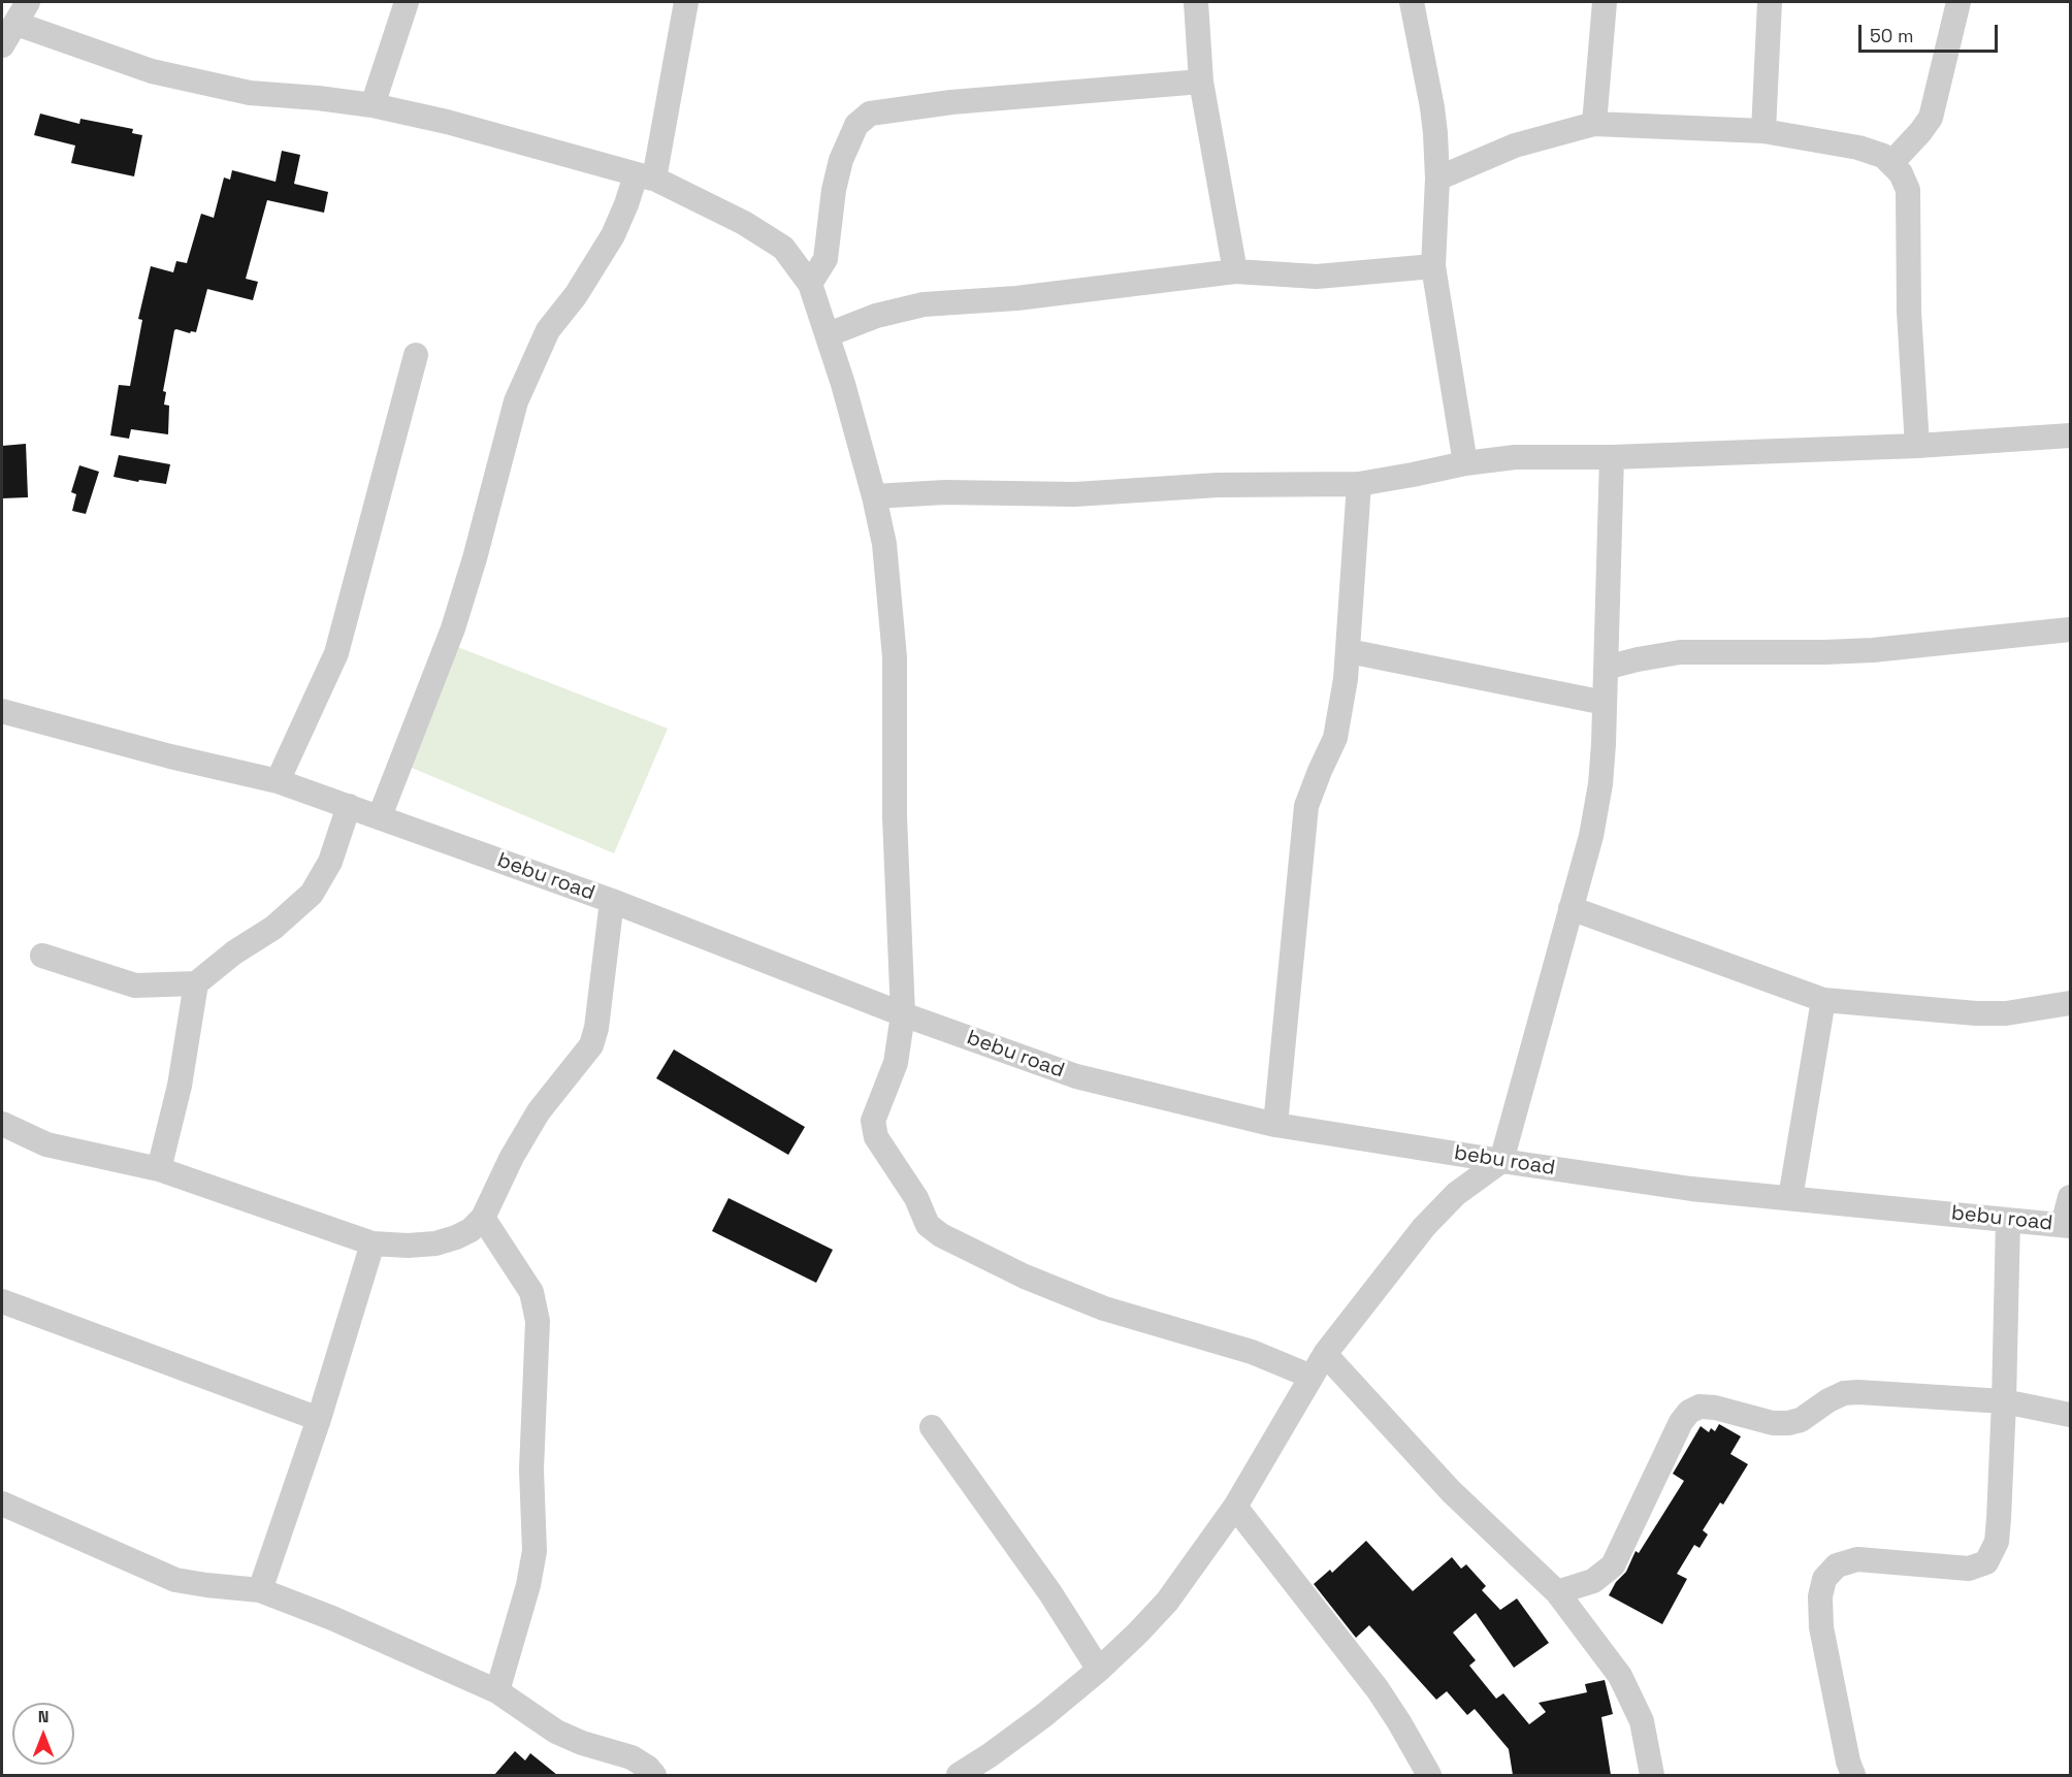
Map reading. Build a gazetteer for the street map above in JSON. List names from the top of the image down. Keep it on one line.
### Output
{"streets":{"street":["bebu road"]},"scale_bar":"50 m","north":"top"}
